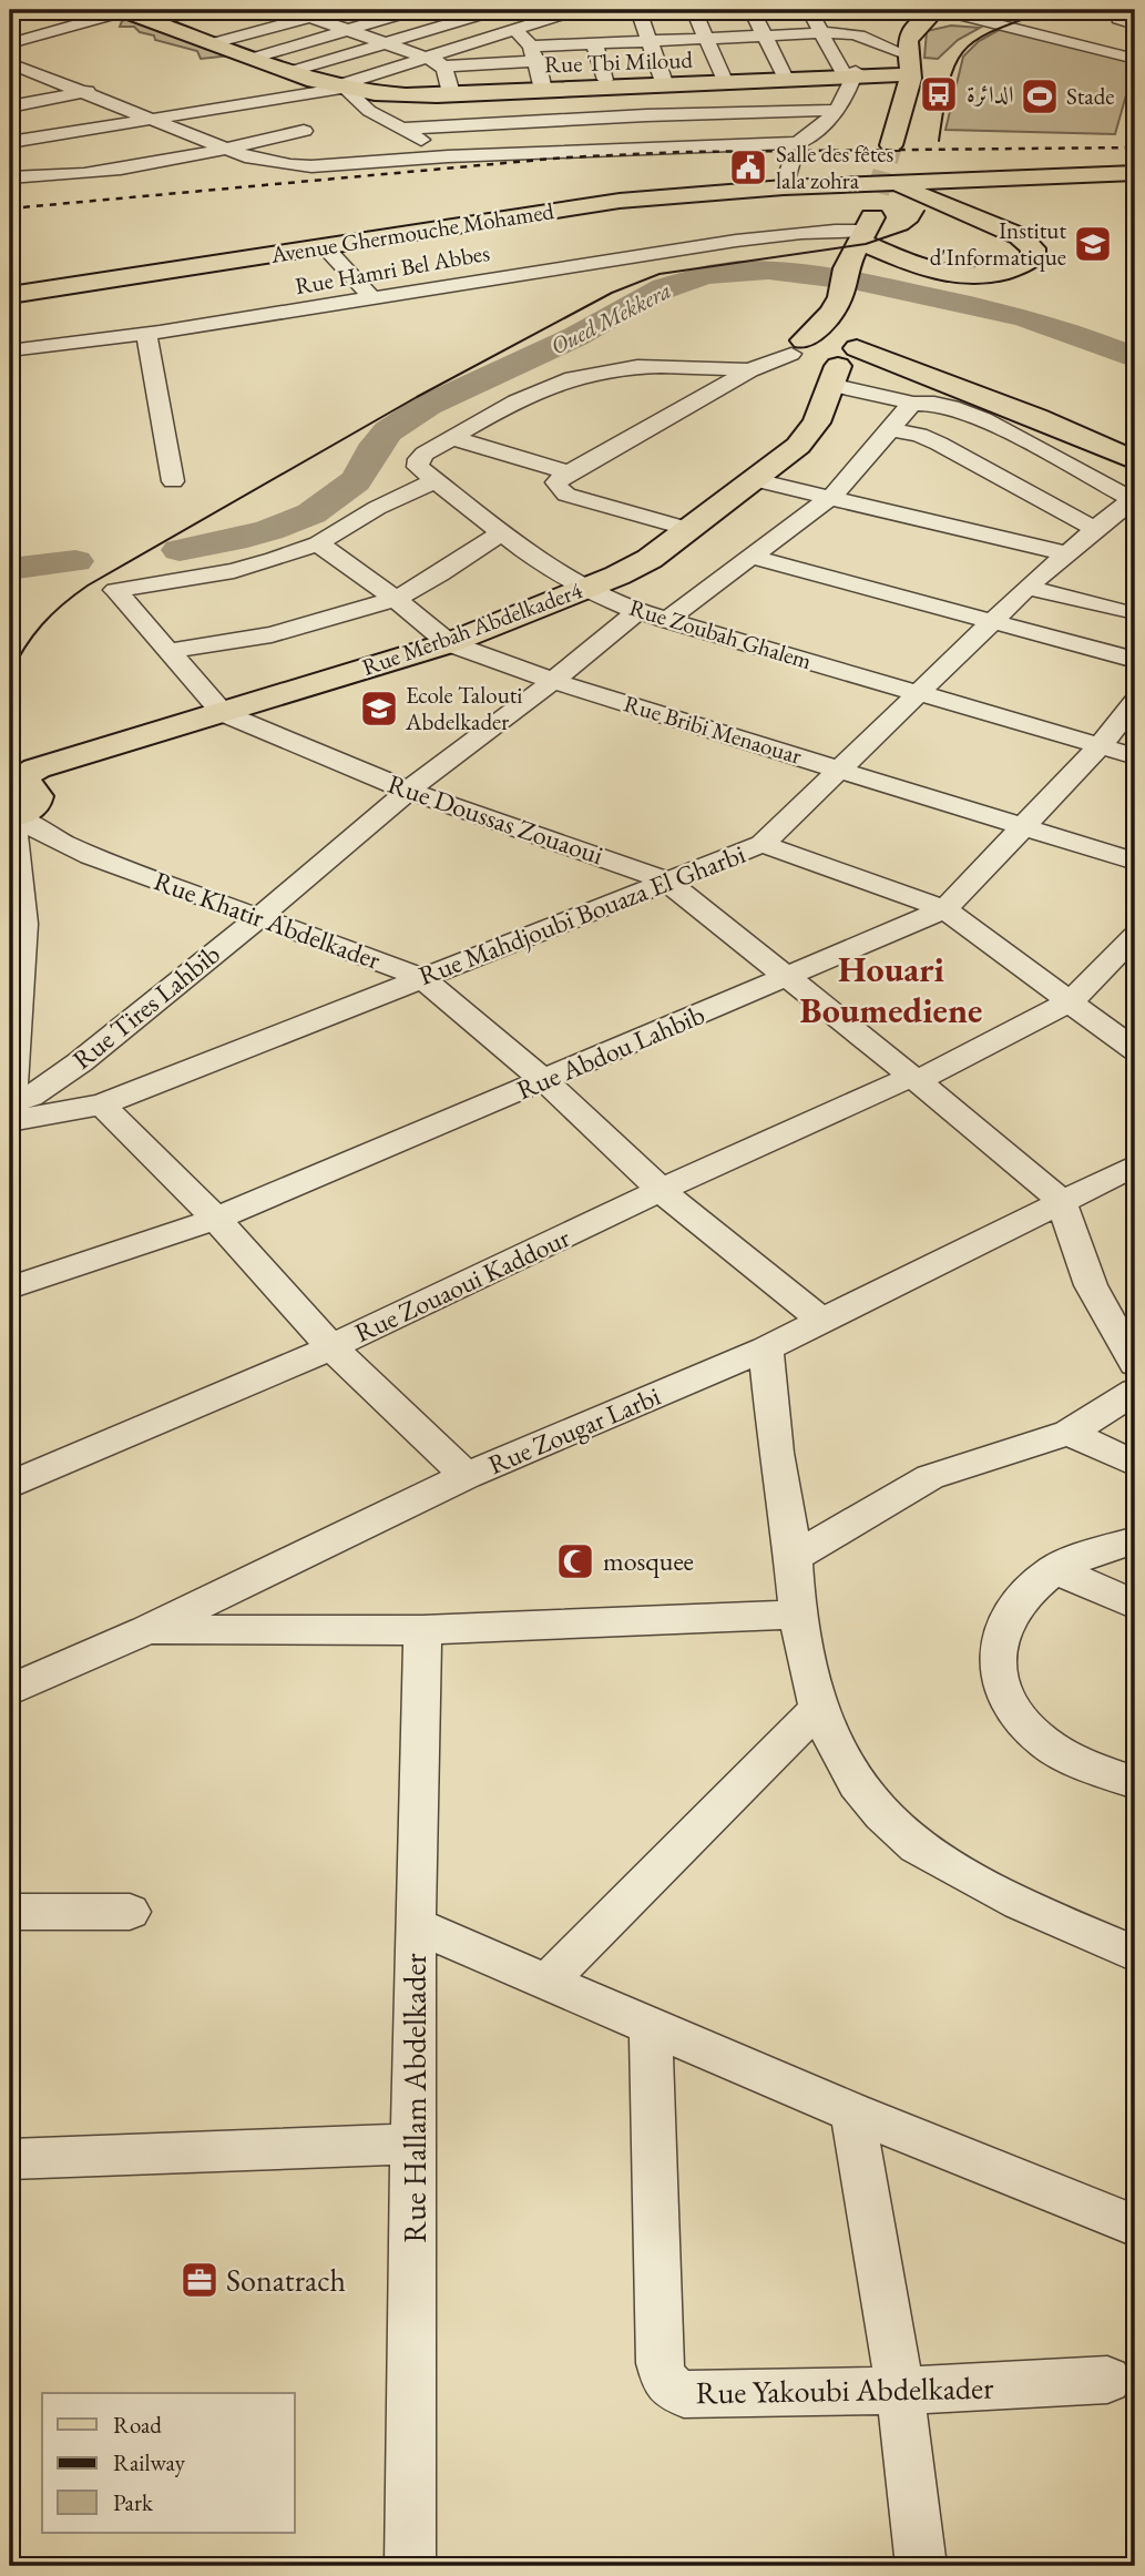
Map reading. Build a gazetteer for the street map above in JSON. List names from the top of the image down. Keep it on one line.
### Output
{"streets":{"main road":["Rue Tbi Miloud","Avenue Ghermouche Mohamed","Rue Merbah Abdelkader4"],"street":["Rue Hamri Bel Abbes","Rue Zoubah Ghalem","Rue Bribi Menaouar","Rue Doussas Zouaoui","Rue Mahdjoubi Bouaza El Gharbi","Rue Khatir Abdelkader","Rue Tires Lahbib","Rue Abdou Lahbib","Rue Zouaoui Kaddour","Rue Zougar Larbi","Rue Hallam Abdelkader","Rue Yakoubi Abdelkader"]},"crossings":[["Rue Merbah Abdelkader4","Rue Zoubah Ghalem"],["Rue Merbah Abdelkader4","Rue Bribi Menaouar"],["Rue Merbah Abdelkader4","Rue Doussas Zouaoui"],["Rue Merbah Abdelkader4","Rue Khatir Abdelkader"],["Rue Zoubah Ghalem","Rue Mahdjoubi Bouaza El Gharbi"],["Rue Zoubah Ghalem","Rue Tires Lahbib"],["Rue Zoubah Ghalem","Rue Abdou Lahbib"],["Rue Bribi Menaouar","Rue Doussas Zouaoui"],["Rue Bribi Menaouar","Rue Mahdjoubi Bouaza El Gharbi"],["Rue Bribi Menaouar","Rue Tires Lahbib"],["Rue Bribi Menaouar","Rue Abdou Lahbib"],["Rue Doussas Zouaoui","Rue Mahdjoubi Bouaza El Gharbi"],["Rue Doussas Zouaoui","Rue Tires Lahbib"],["Rue Doussas Zouaoui","Rue Abdou Lahbib"],["Rue Doussas Zouaoui","Rue Zouaoui Kaddour"],["Rue Doussas Zouaoui","Rue Zougar Larbi"],["Rue Mahdjoubi Bouaza El Gharbi","Rue Khatir Abdelkader"],["Rue Mahdjoubi Bouaza El Gharbi","Rue Tires Lahbib"],["Rue Khatir Abdelkader","Rue Tires Lahbib"],["Rue Khatir Abdelkader","Rue Abdou Lahbib"],["Rue Khatir Abdelkader","Rue Zouaoui Kaddour"],["Rue Khatir Abdelkader","Rue Zougar Larbi"]],"districts":["Houari Boumediene"],"water":["Oued Mekkera"],"places":{"bus stop":["الدائرة"],"sports":["Stade"],"public building":["Salle des fêtes lala zohra"],"school or university":["Institut d'Informatique","Ecole Talouti Abdelkader"],"mosque":["mosquee"],"office":["Sonatrach"]},"legend":["Road","Railway","Park"]}
